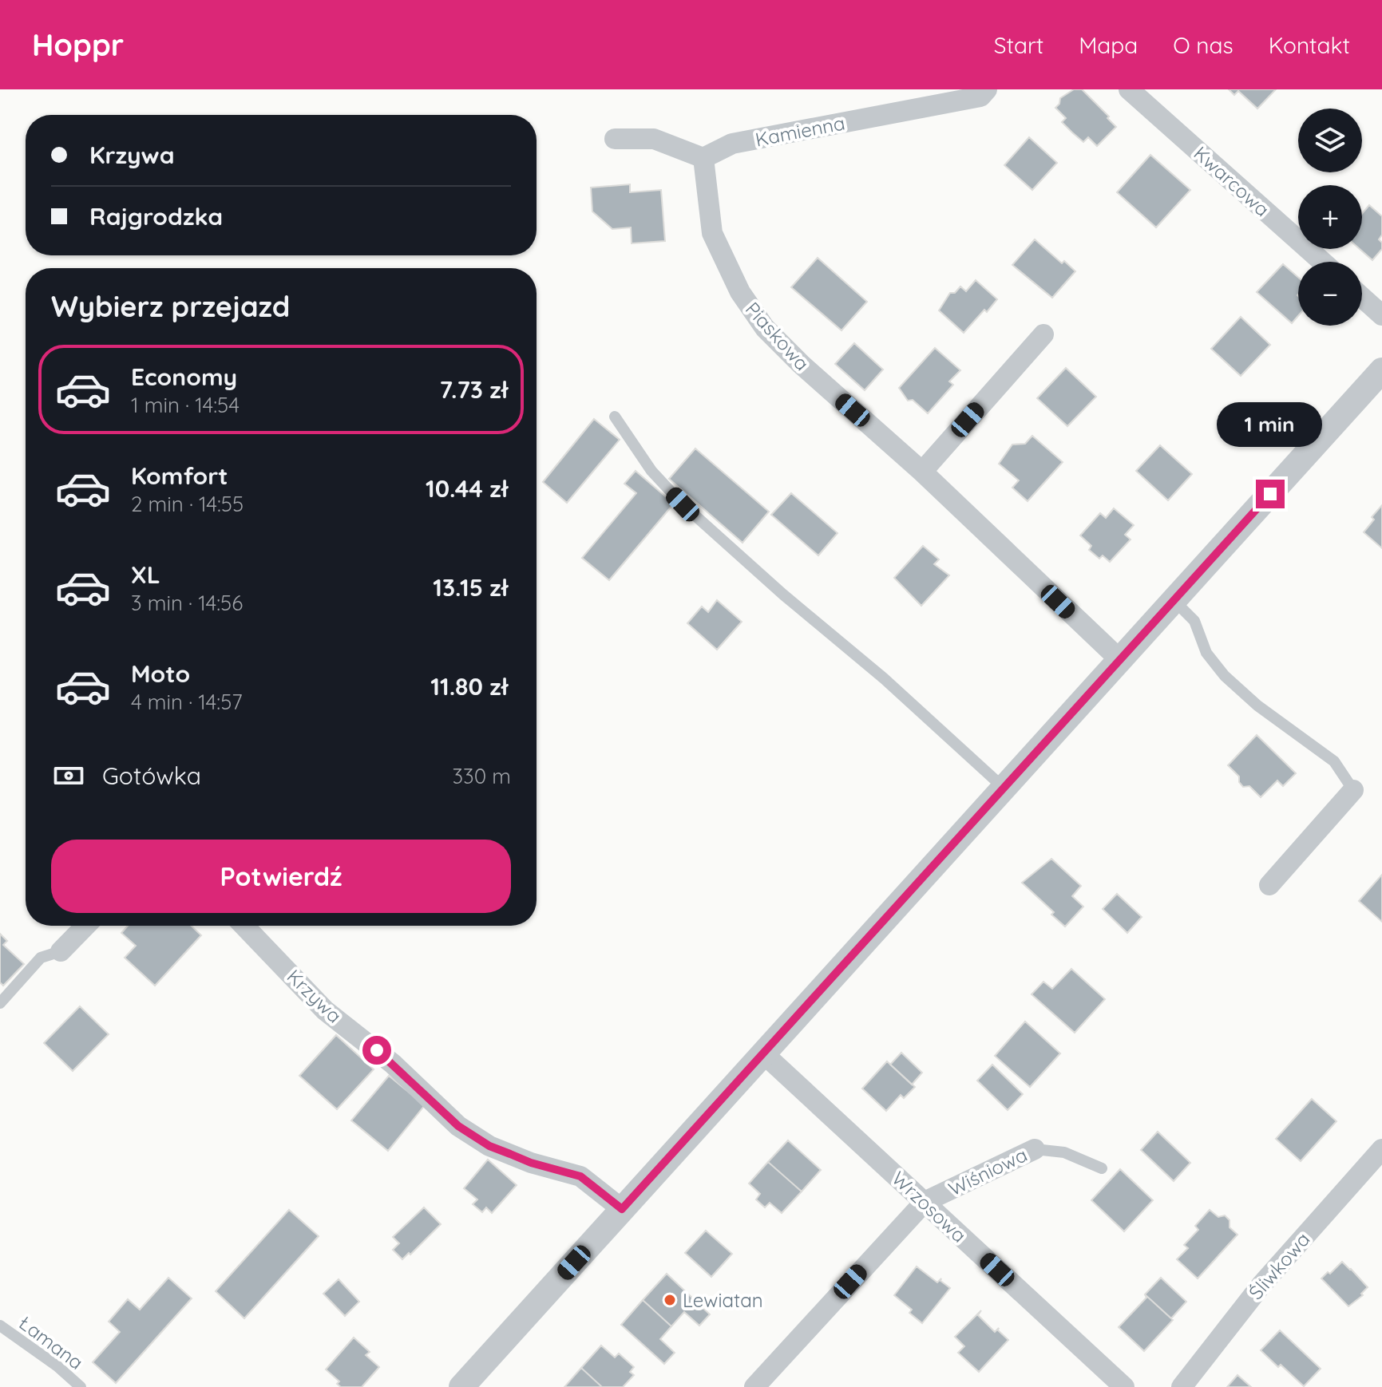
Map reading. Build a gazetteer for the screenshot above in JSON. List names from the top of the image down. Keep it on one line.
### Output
{"streets":{"street":["Kamienna","Kwarcowa","Piaskowa","Krzywa","Wiśniowa","Wrzosowa","Śliwkowa"],"lane":["Łamana"]},"crossings":[["Kamienna","Piaskowa"],["Wiśniowa","Wrzosowa"]],"places":["Lewiatan"],"page":{"header":"Hoppr","nav":["Start","Mapa","O nas","Kontakt"],"map_buttons":["+","−"],"banner":["Krzywa","Rajgrodzka"],"heading":"Wybierz przejazd","list":[{"name":"Economy","note":"1 min · 14:54","value":"7.73 zł"},{"name":"Komfort","note":"2 min · 14:55","value":"10.44 zł"},{"name":"XL","note":"3 min · 14:56","value":"13.15 zł"},{"name":"Moto","note":"4 min · 14:57","value":"11.80 zł"}],"bubble":"1 min","pay":["Gotówka","330 m"],"buttons":"Potwierdź"}}
